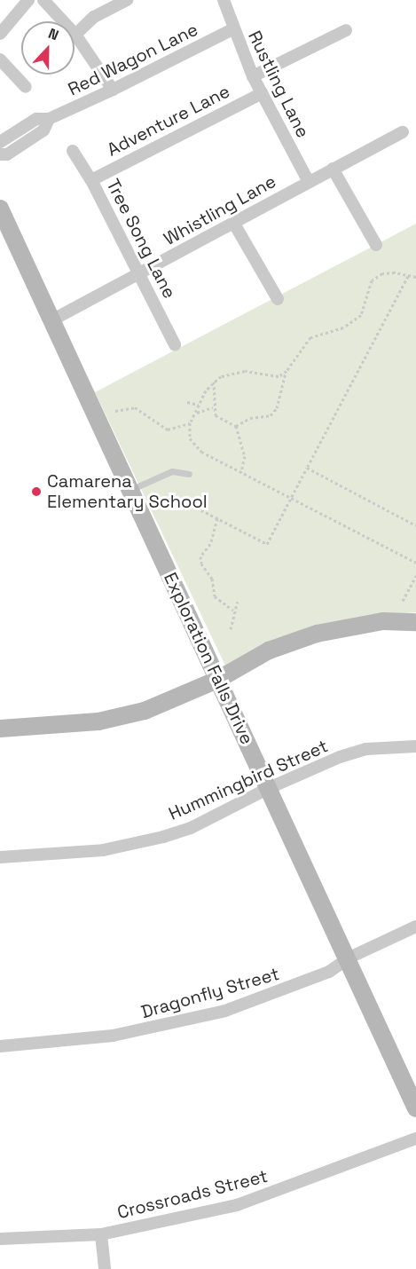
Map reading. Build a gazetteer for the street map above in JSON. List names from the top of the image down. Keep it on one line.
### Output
{"streets":{"street":["Red Wagon Lane","Rustling Lane","Adventure Lane","Whistling Lane","Tree Song Lane","Exploration Falls Drive","Hummingbird Street","Dragonfly Street","Crossroads Street"]},"crossings":[["Red Wagon Lane","Rustling Lane"],["Rustling Lane","Adventure Lane"],["Rustling Lane","Whistling Lane"],["Adventure Lane","Tree Song Lane"],["Whistling Lane","Tree Song Lane"],["Whistling Lane","Exploration Falls Drive"],["Exploration Falls Drive","Hummingbird Street"],["Exploration Falls Drive","Dragonfly Street"]],"places":["Camarena Elementary School"],"north":"top"}
